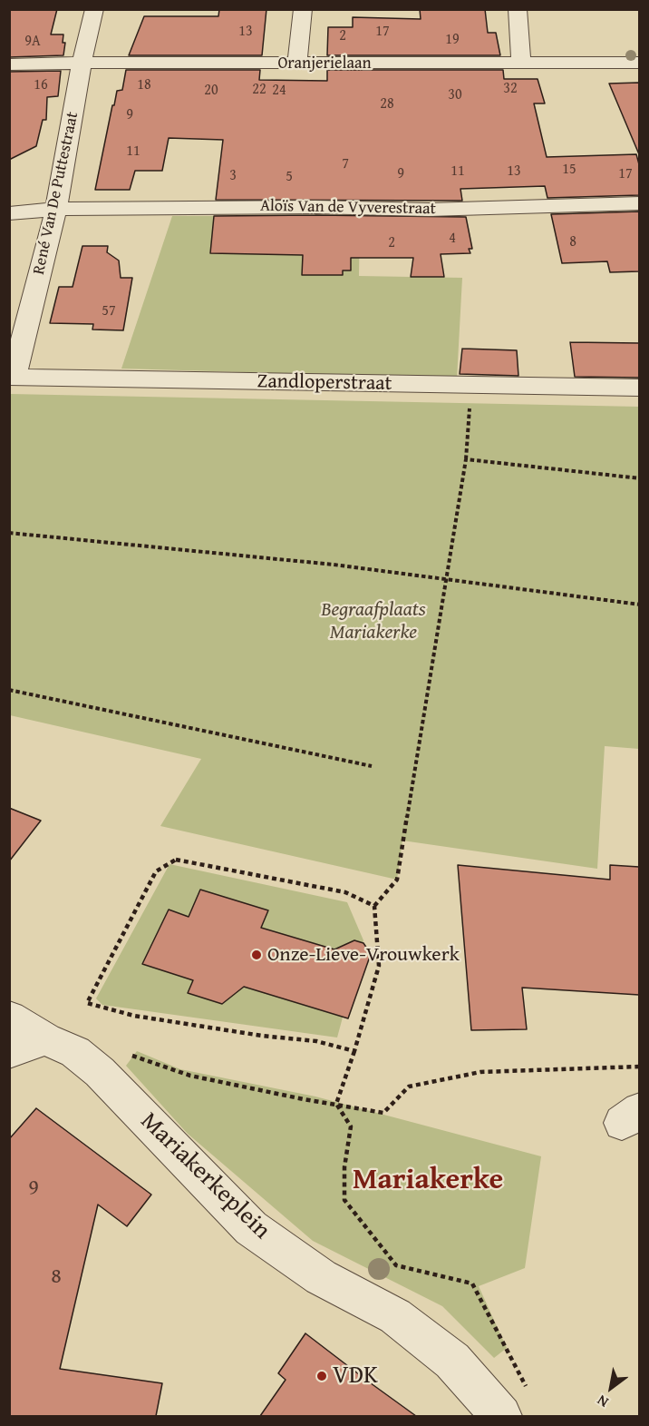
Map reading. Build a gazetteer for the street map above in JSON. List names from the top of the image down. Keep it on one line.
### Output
{"streets":{"street":["Oranjerielaan","René Van De Puttestraat","Aloïs Van de Vyverestraat","Zandloperstraat","Mariakerkeplein"]},"crossings":[["Oranjerielaan","René Van De Puttestraat"],["René Van De Puttestraat","Aloïs Van de Vyverestraat"],["René Van De Puttestraat","Zandloperstraat"]],"districts":["Mariakerke"],"parks":["Begraafplaats Mariakerke"],"places":["Onze-Lieve-Vrouwkerk","VDK"],"house_numbers":["13","17","2","19","9A","16","18","32","22","20","24","30","28","9","11","7","15","11","13","9","17","3","5","4","8","2","57","9","8"],"north":"bottom left"}
